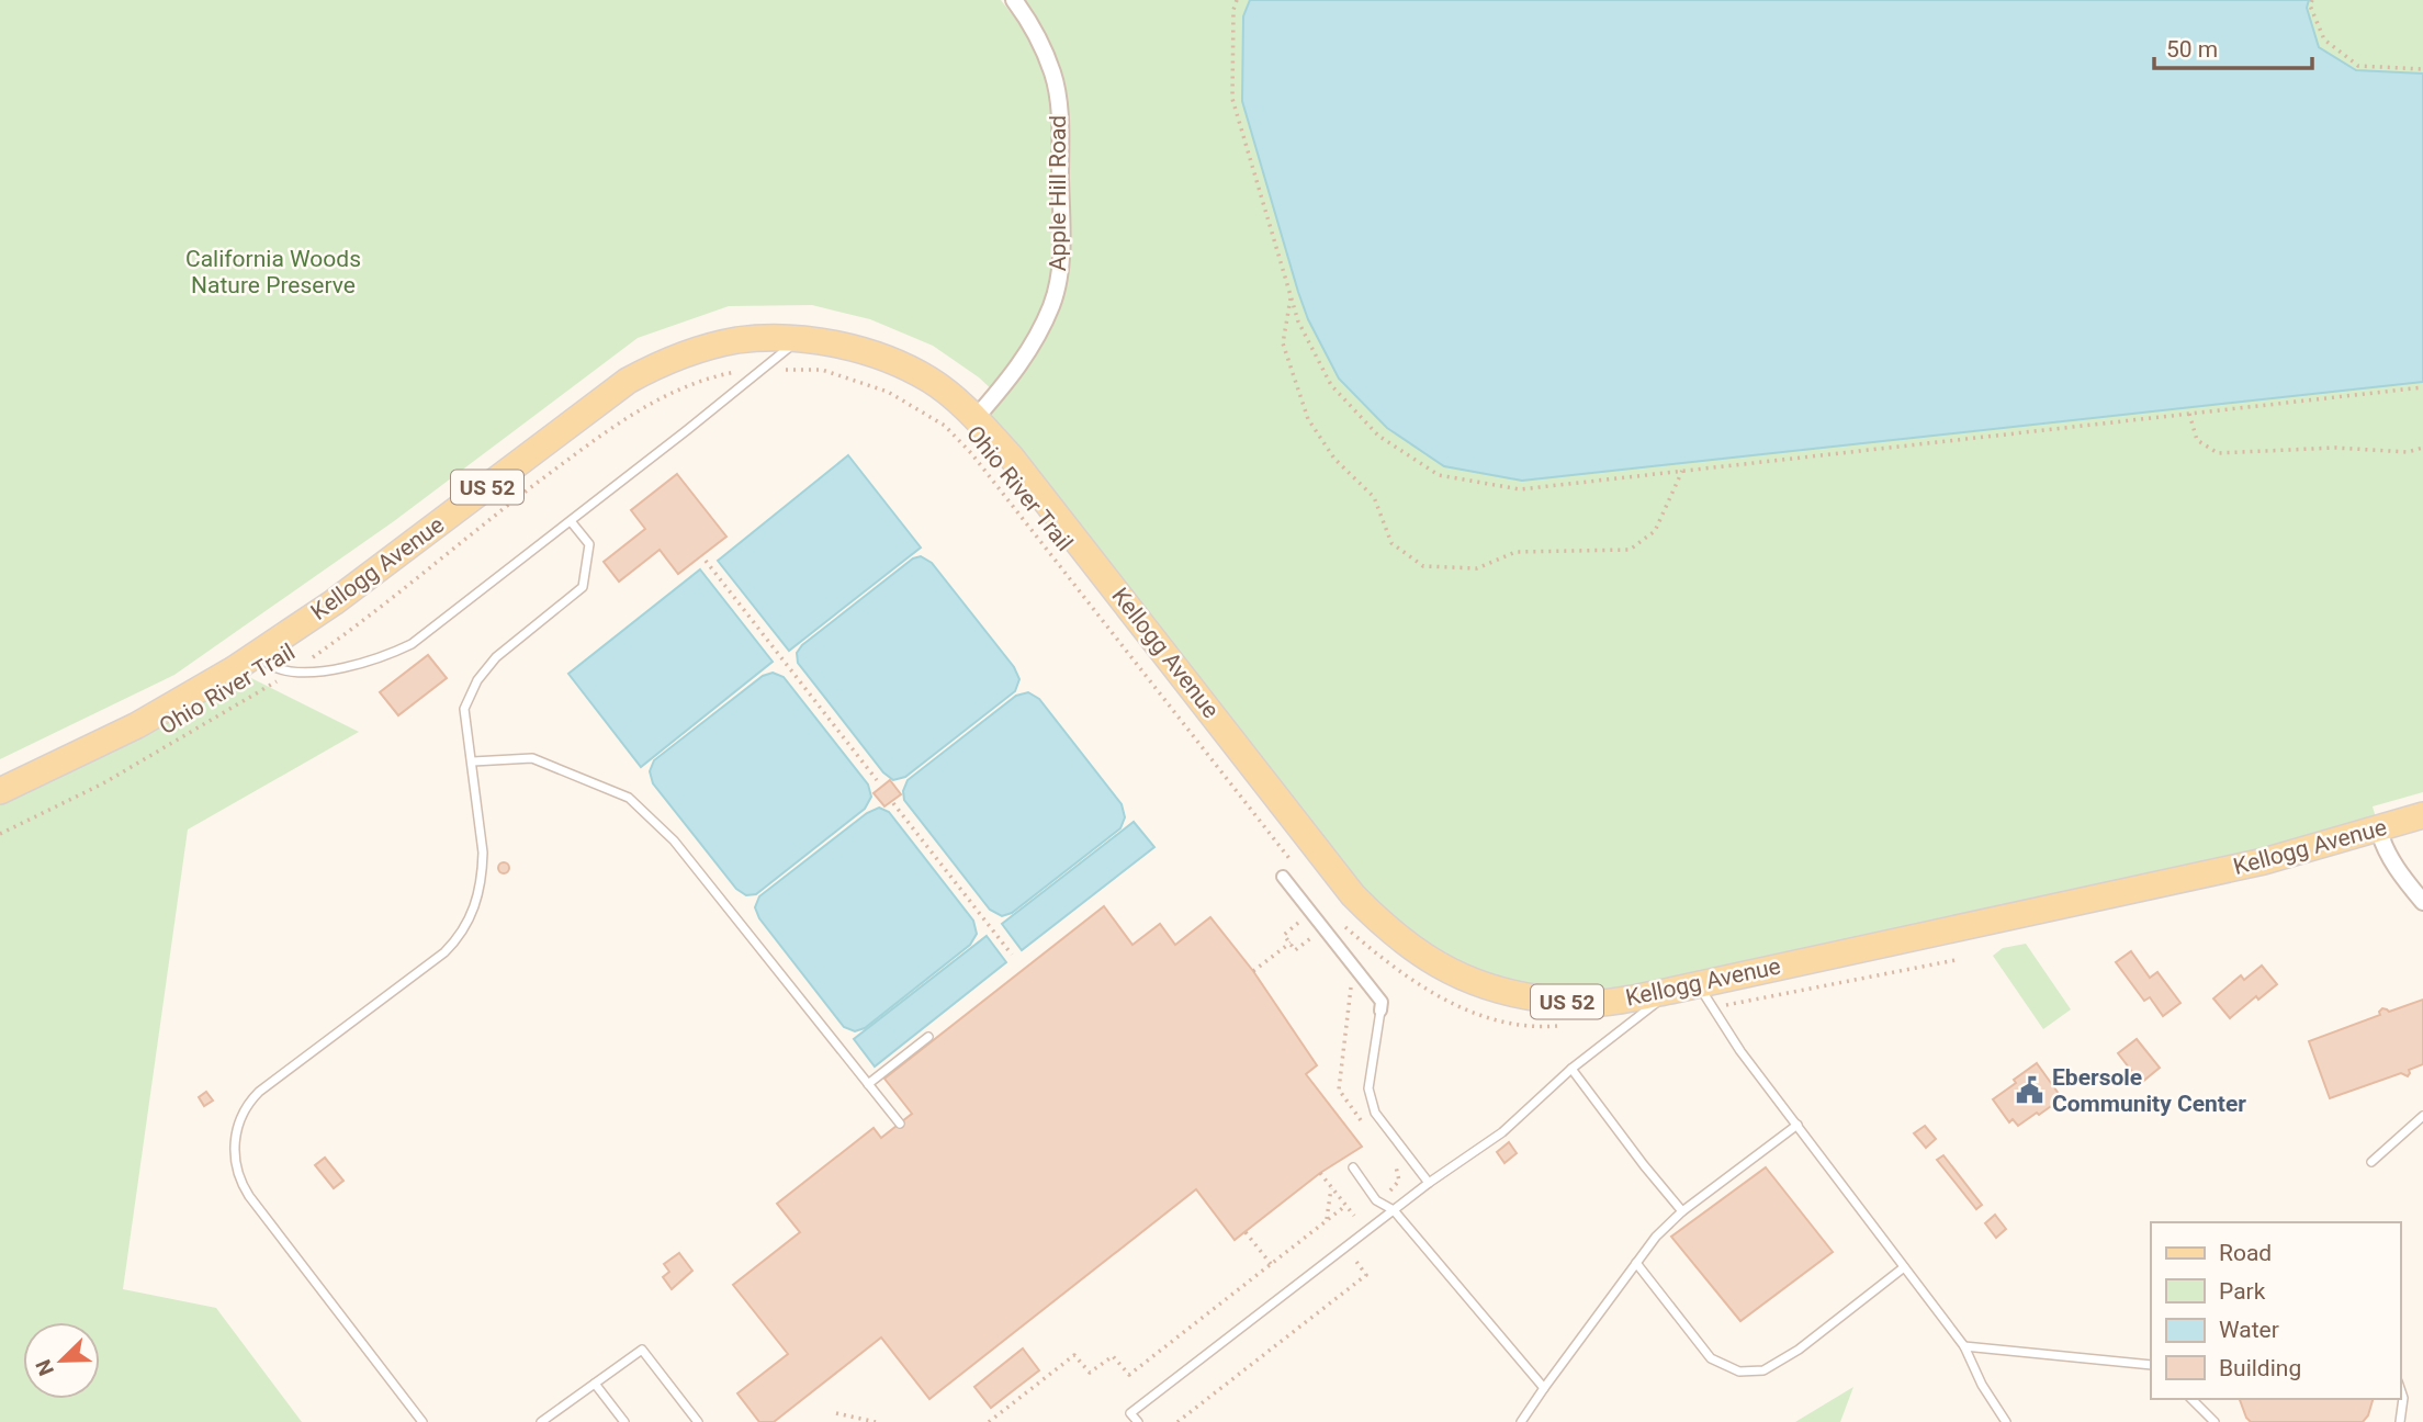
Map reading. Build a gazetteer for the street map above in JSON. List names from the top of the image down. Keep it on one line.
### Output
{"streets":{"main road":["US 52","Kellogg Avenue"],"street":["Apple Hill Road"],"path":["Ohio River Trail"]},"crossings":[["Apple Hill Road","Kellogg Avenue"]],"parks":["California Woods Nature Preserve"],"places":{"public building":["Ebersole Community Center"]},"legend":["Road","Park","Water","Building"],"scale_bar":"50 m","north":"bottom left"}
